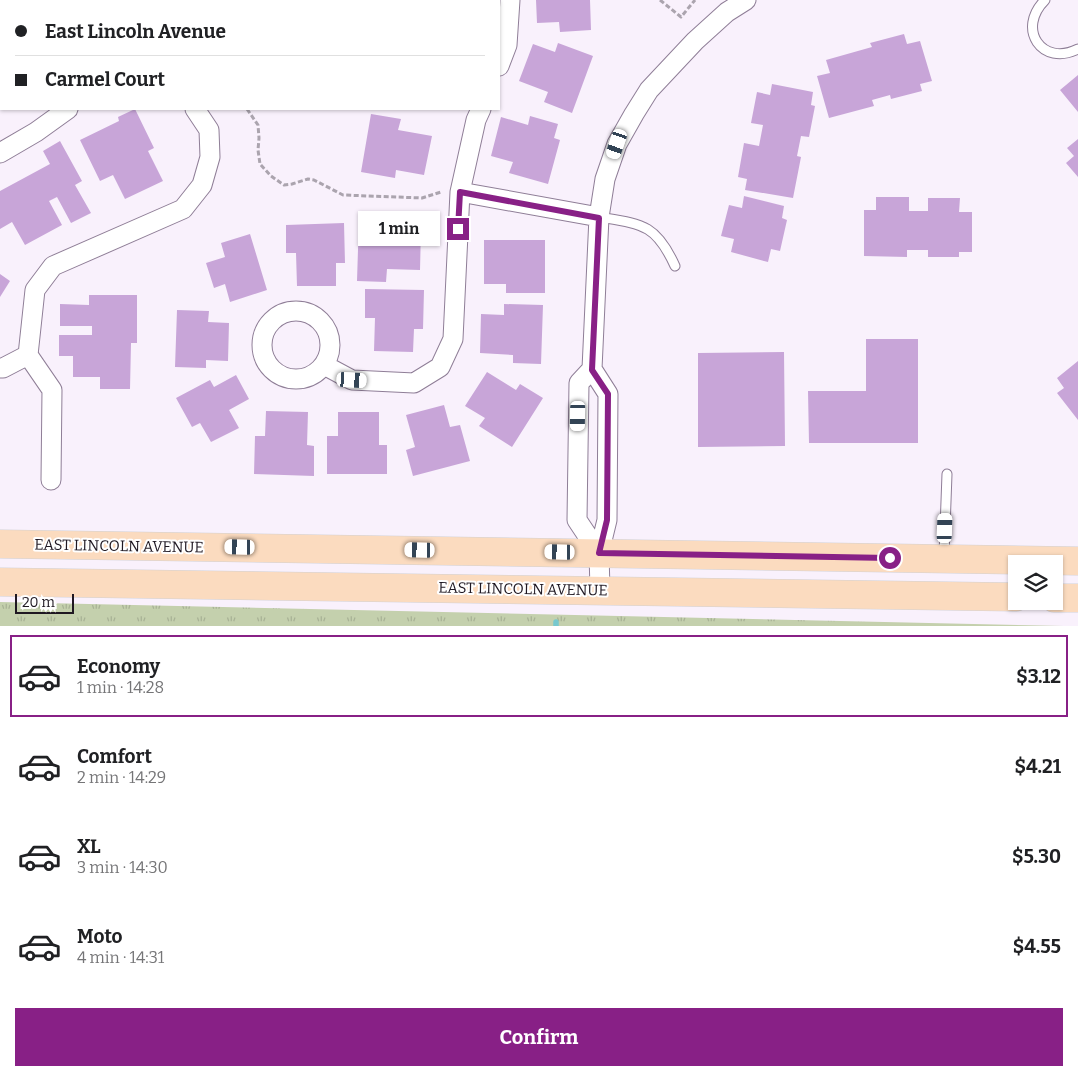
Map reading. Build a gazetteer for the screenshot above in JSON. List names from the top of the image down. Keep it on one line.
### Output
{"streets":{"main road":["EAST LINCOLN AVENUE"]},"scale_bar":"20 m","page":{"banner":["East Lincoln Avenue","Carmel Court"],"bubble":"1 min","scale":"20 m","list":[{"name":"Economy","note":"1 min · 14:28","value":"$3.12"},{"name":"Comfort","note":"2 min · 14:29","value":"$4.21"},{"name":"XL","note":"3 min · 14:30","value":"$5.30"},{"name":"Moto","note":"4 min · 14:31","value":"$4.55"}],"buttons":"Confirm"}}
